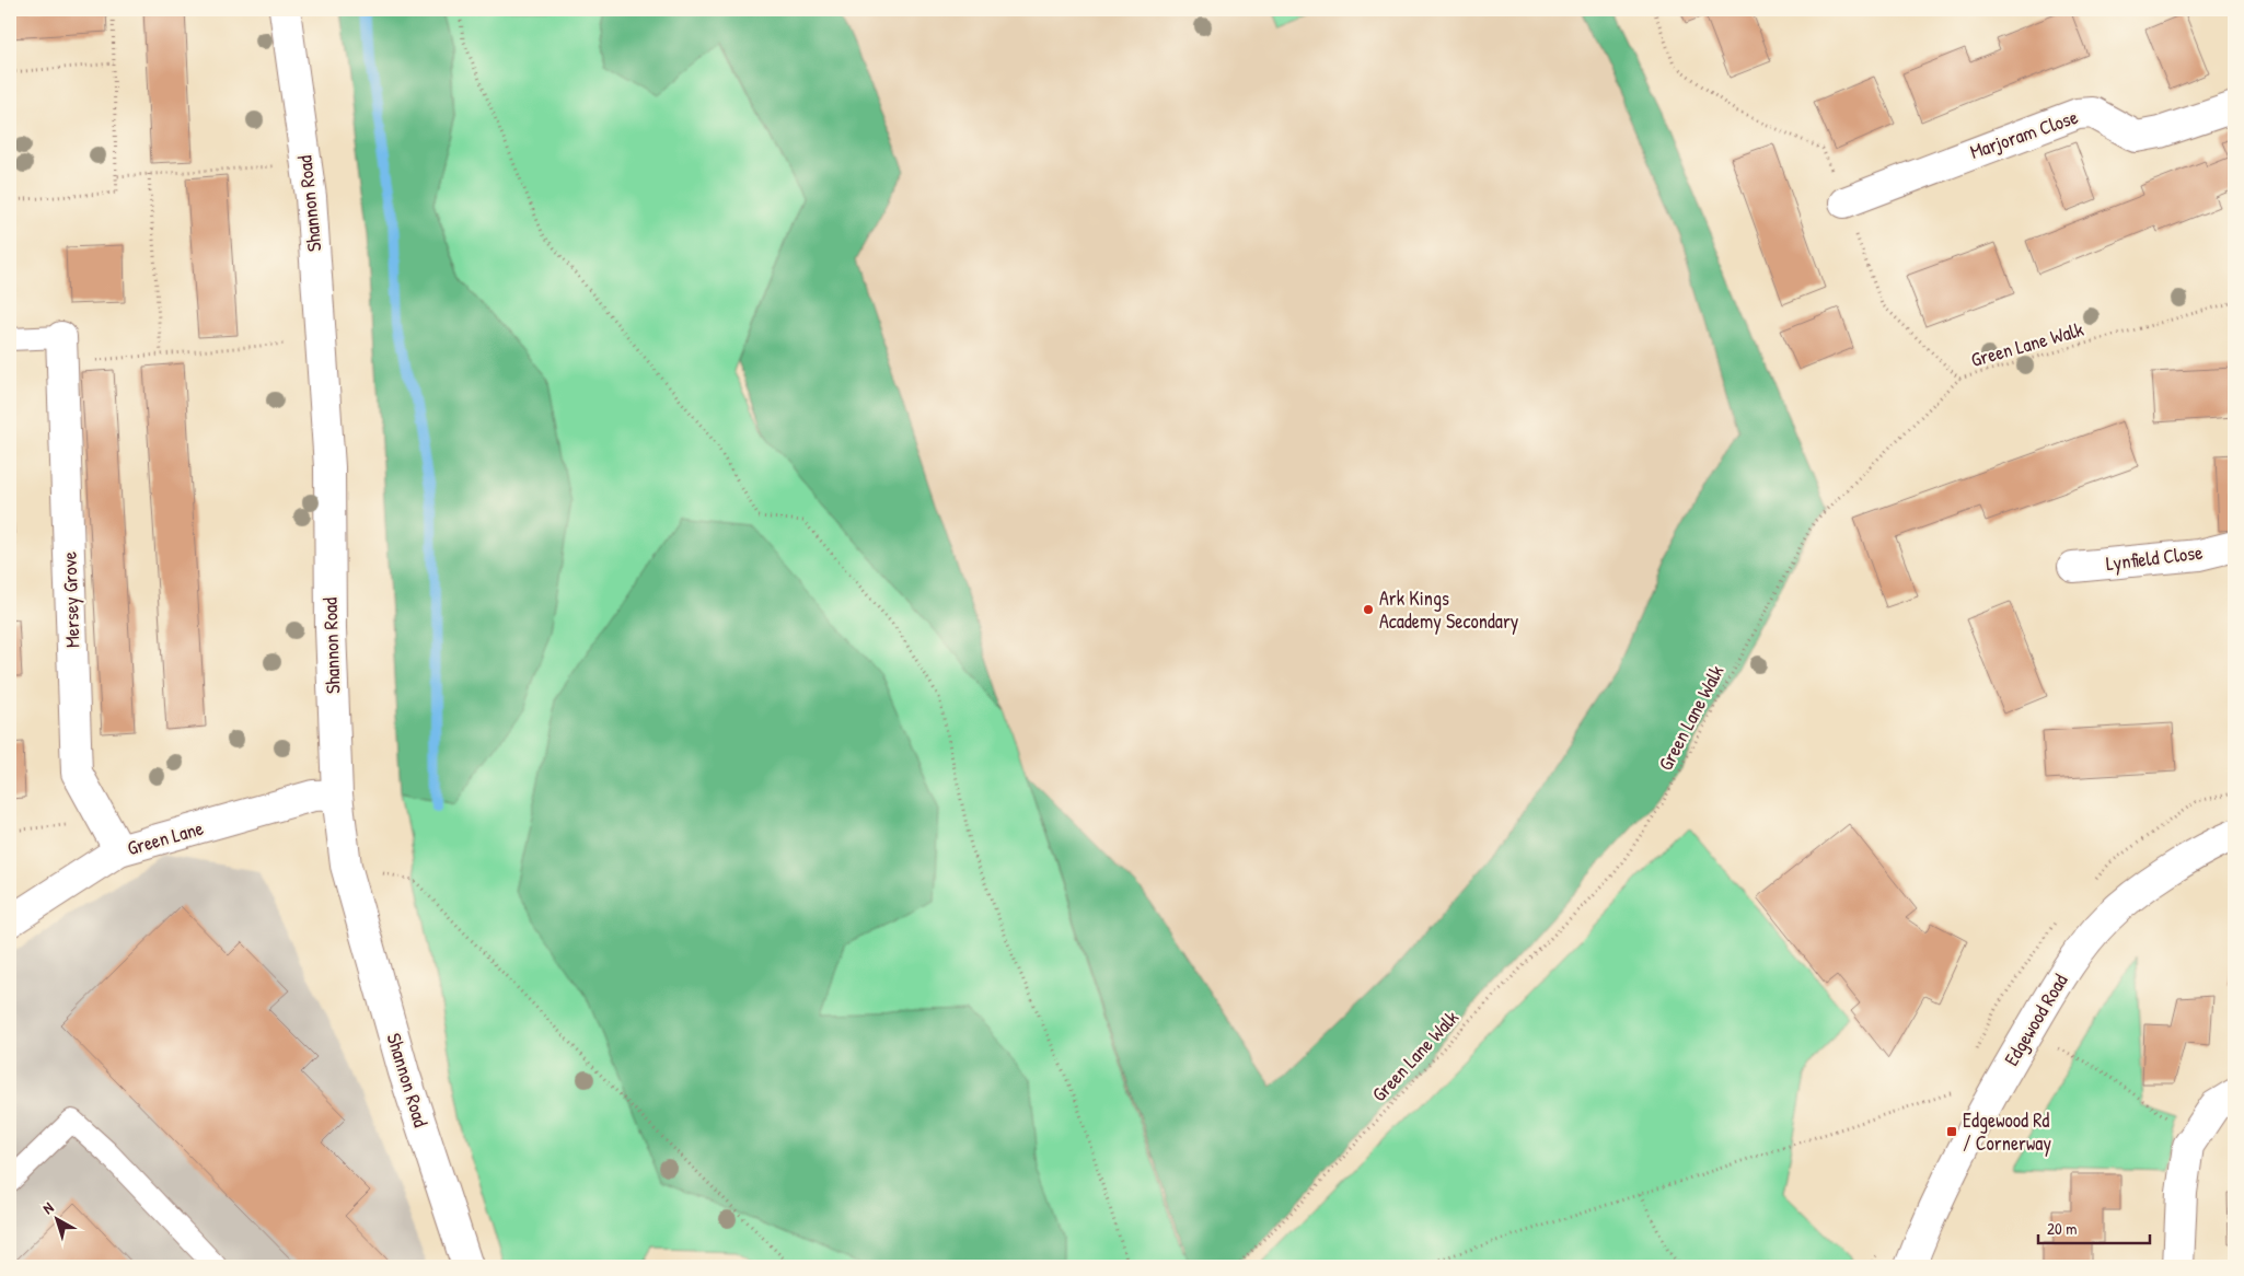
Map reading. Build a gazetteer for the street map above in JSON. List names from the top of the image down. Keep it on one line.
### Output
{"streets":{"street":["Marjoram Close","Shannon Road","Lynfield Close","Mersey Grove","Green Lane","Edgewood Road"],"path":["Green Lane Walk"]},"crossings":[["Shannon Road","Green Lane"],["Mersey Grove","Green Lane"]],"places":{"other":["Ark Kings Academy Secondary"],"transit":["Edgewood Rd / Cornerway"]},"scale_bar":"20 m","north":"top left"}
